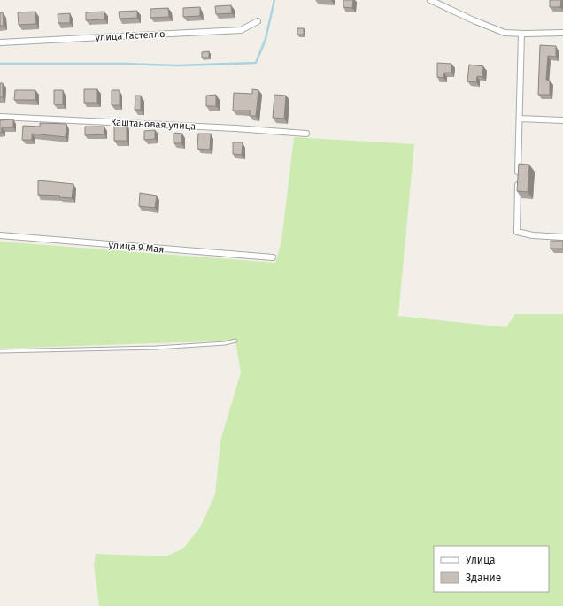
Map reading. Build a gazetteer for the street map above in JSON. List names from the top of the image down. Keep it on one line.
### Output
{"streets":{"street":["улица Гастелло","Каштановая улица","улица 9 Мая"]},"legend":["Улица","Здание"]}
